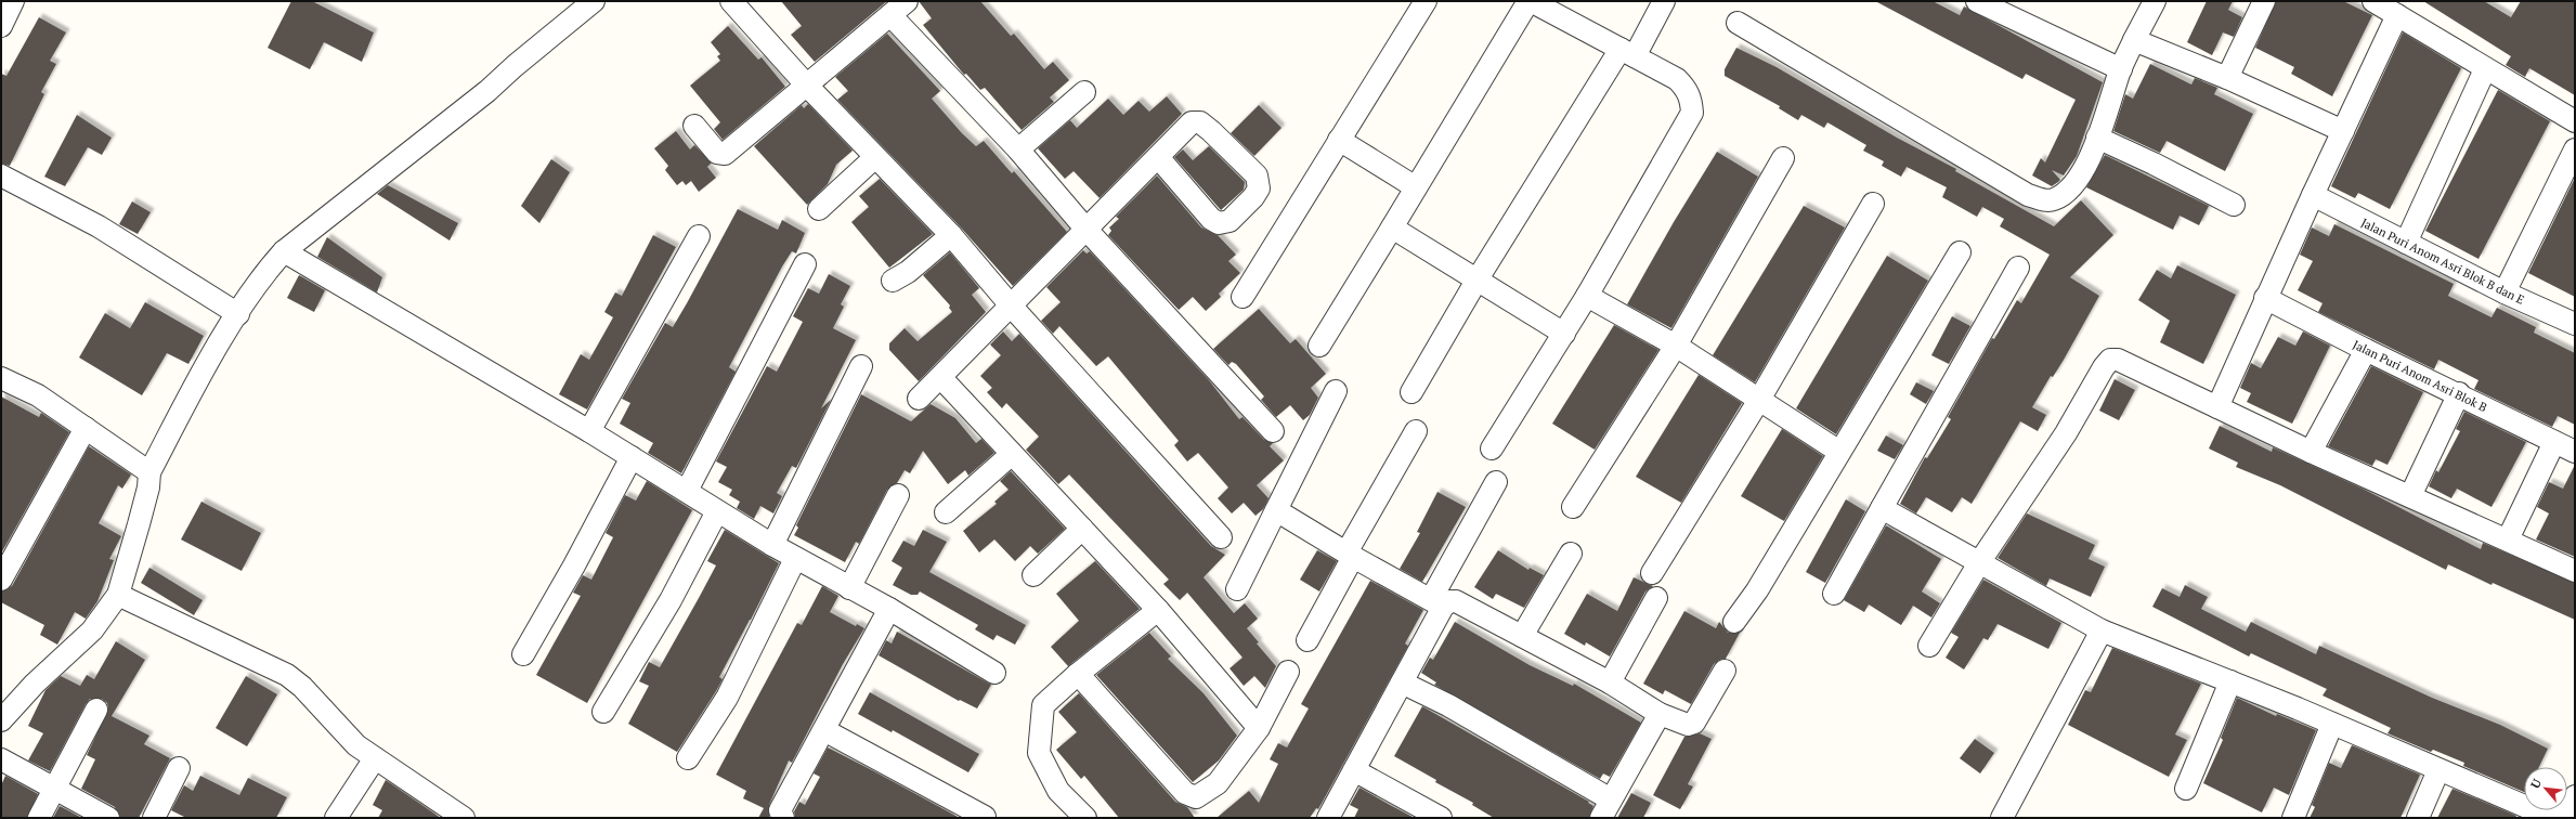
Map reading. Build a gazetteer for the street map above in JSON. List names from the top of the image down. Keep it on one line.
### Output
{"streets":{"street":["Jalan Puri Anom Asri Blok B dan E","Jalan Puri Anom Asri Blok B"]},"north":"top left"}
